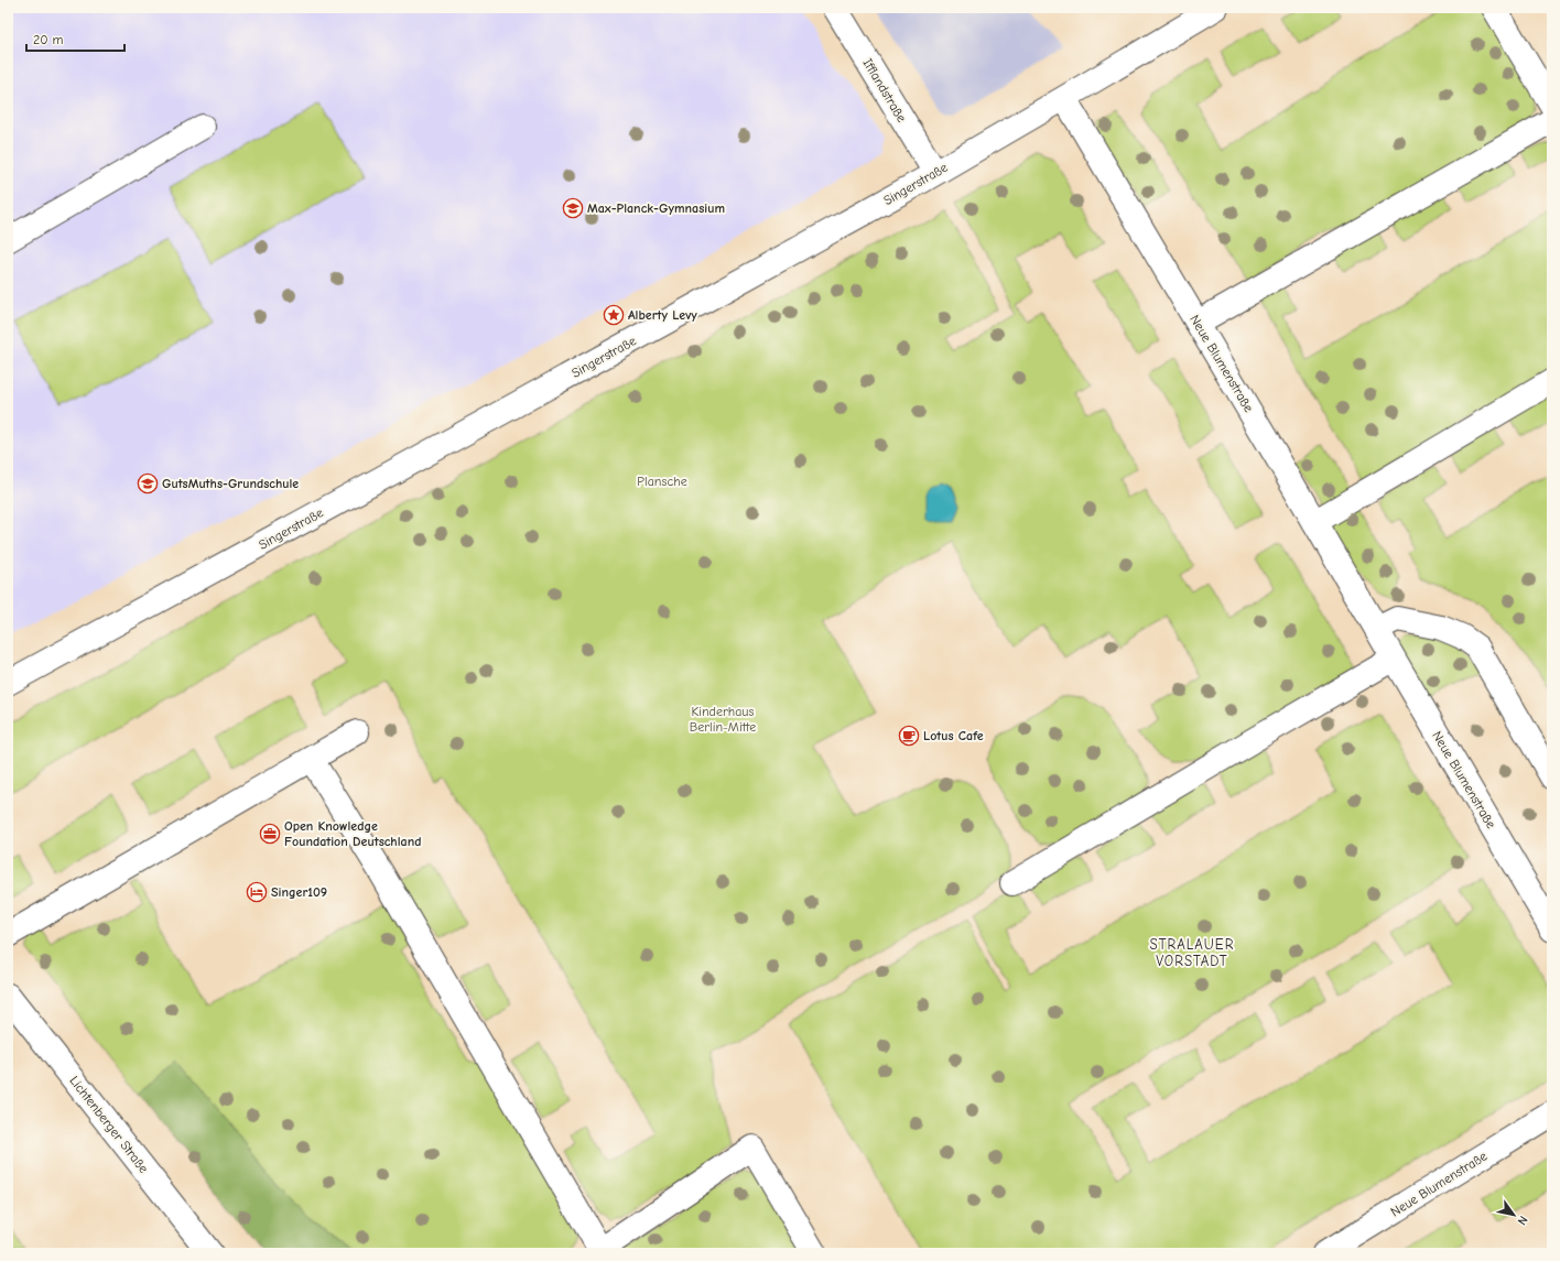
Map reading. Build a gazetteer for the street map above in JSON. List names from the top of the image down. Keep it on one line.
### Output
{"streets":{"street":["Ifflandstraße","Singerstraße","Neue Blumenstraße","Lichtenberger Straße"]},"crossings":[["Ifflandstraße","Singerstraße"],["Singerstraße","Neue Blumenstraße"]],"districts":["STRALAUER VORSTADT"],"parks":["Plansche","Kinderhaus Berlin-Mitte"],"places":{"school or university":["Max-Planck-Gymnasium","GutsMuths-Grundschule"],"place":["Alberty Levy"],"cafe":["Lotus Cafe"],"office":["Open Knowledge Foundation Deutschland"],"hotel":["Singer109"]},"scale_bar":"20 m","north":"bottom right"}
